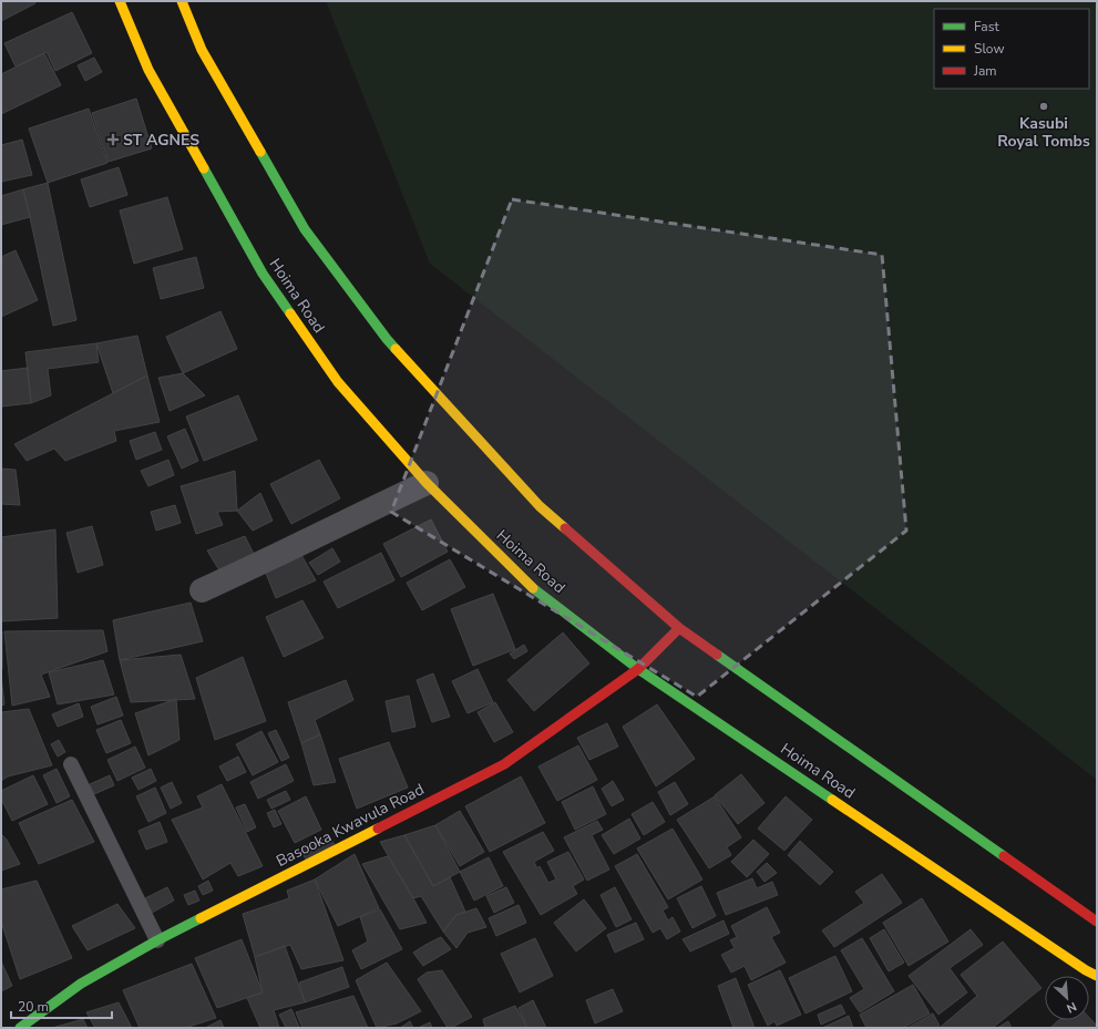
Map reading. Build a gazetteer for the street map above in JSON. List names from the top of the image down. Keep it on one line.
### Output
{"streets":{"main road":["Hoima Road","Basooka Kwavula Road"]},"crossings":[["Hoima Road","Basooka Kwavula Road"]],"places":{"other":["Kasubi Royal Tombs"],"health":["ST AGNES"]},"legend":["Fast","Slow","Jam"],"scale_bar":"20 m","north":"bottom right"}
